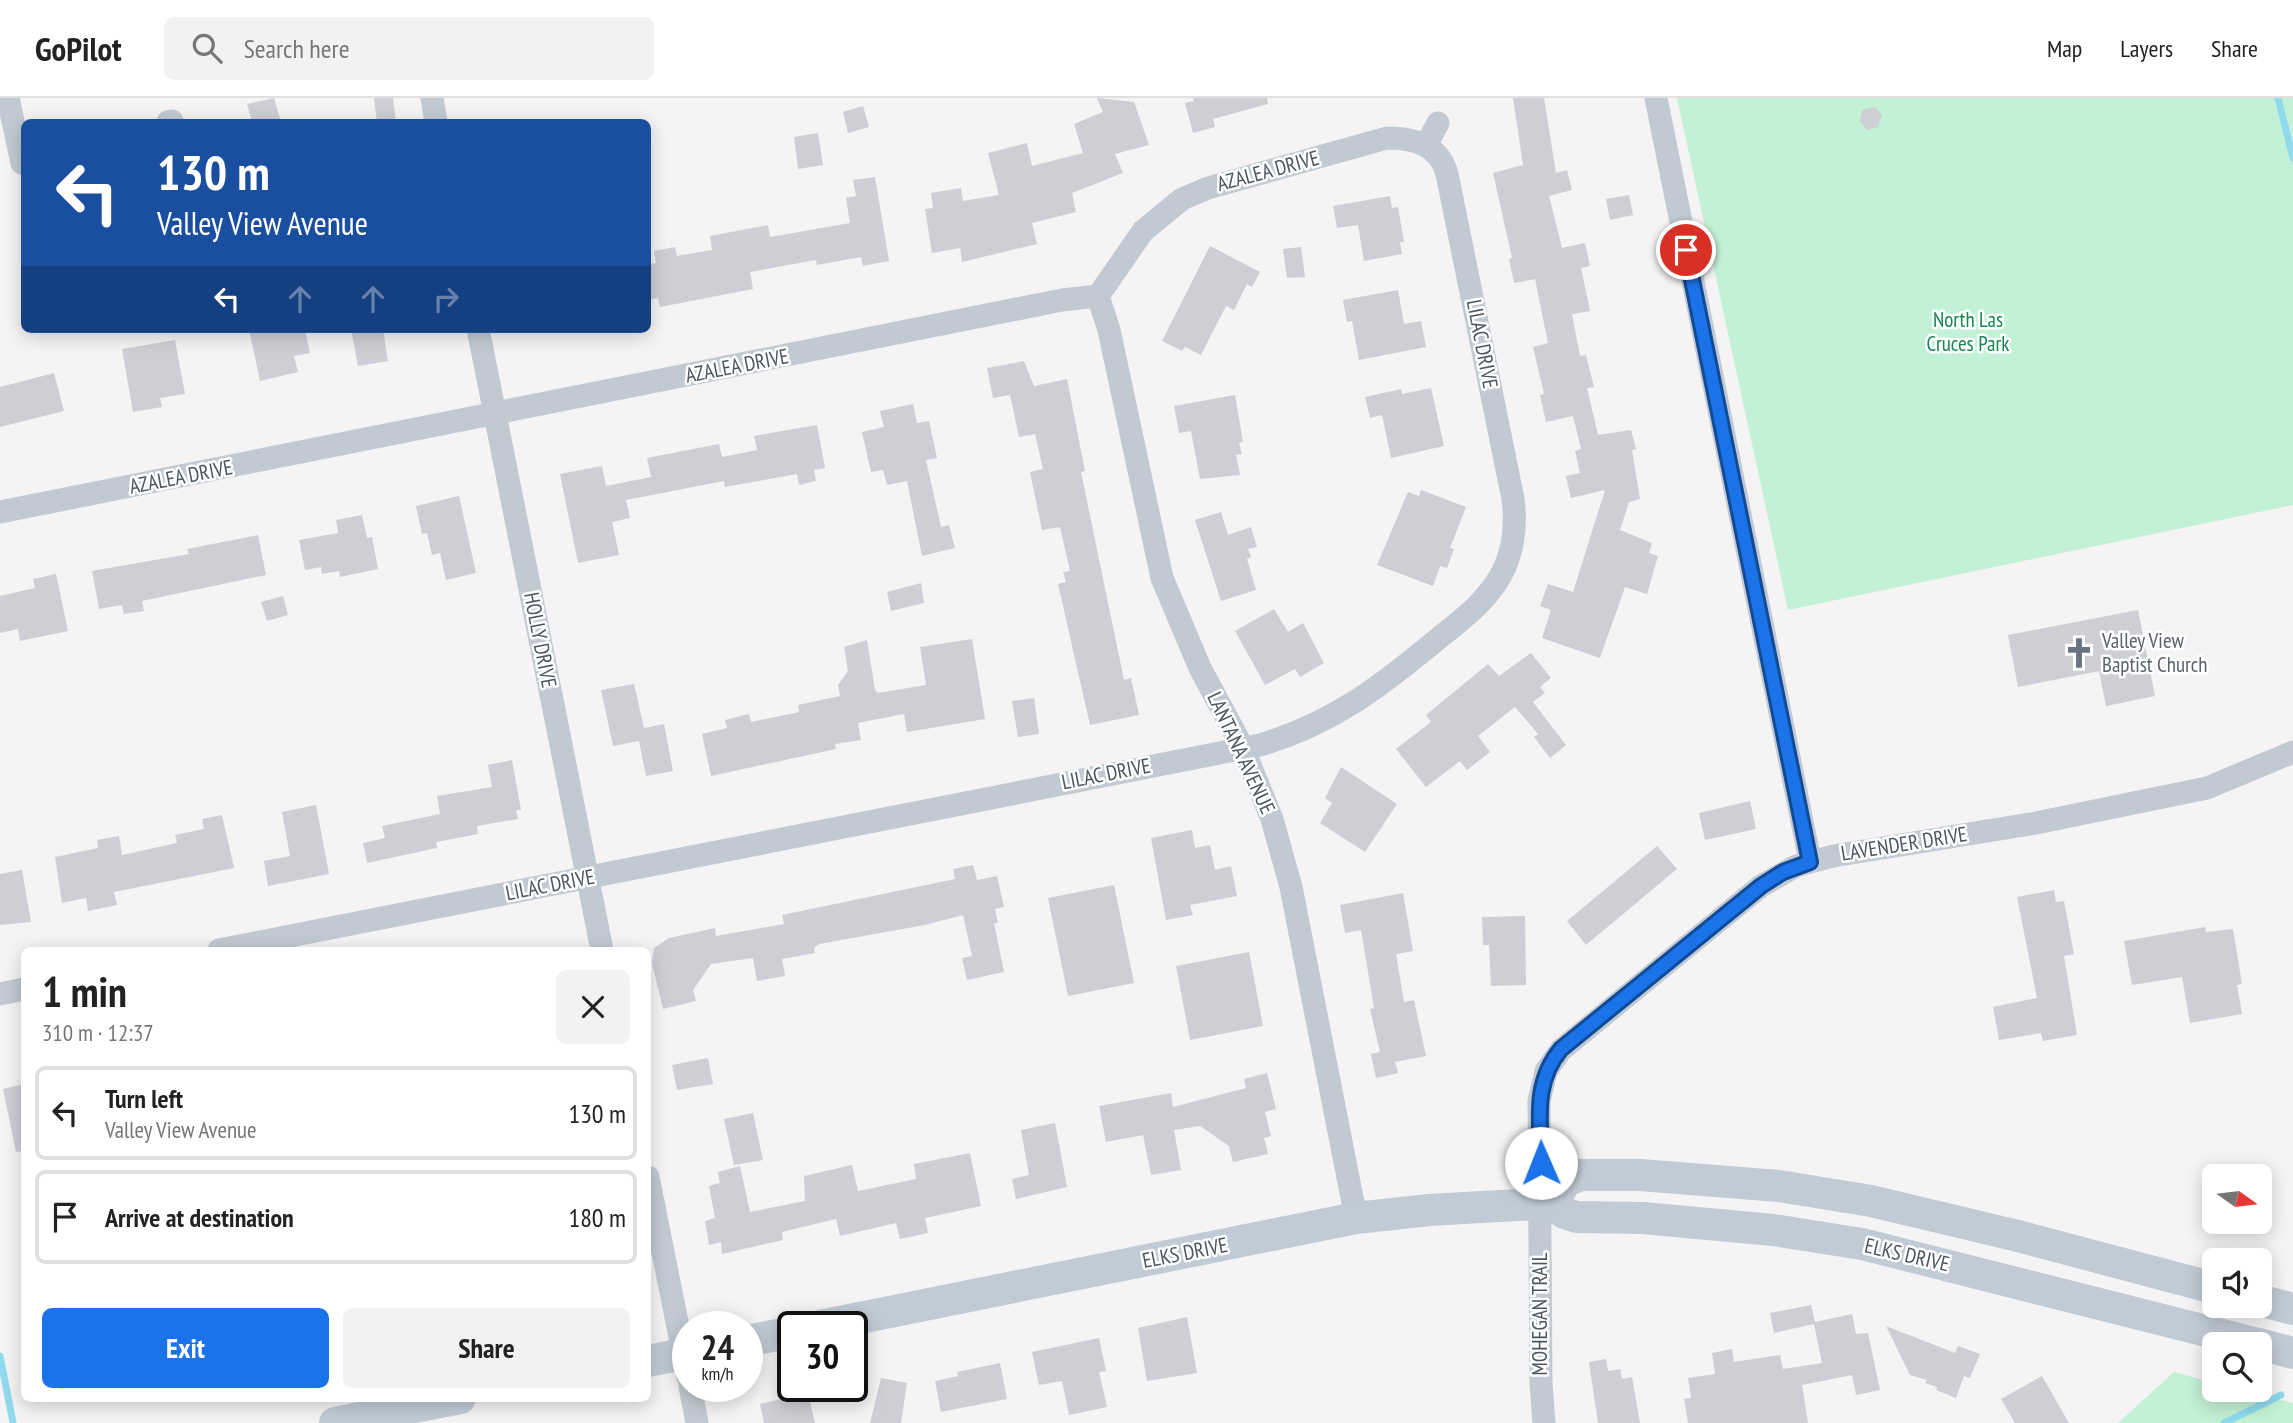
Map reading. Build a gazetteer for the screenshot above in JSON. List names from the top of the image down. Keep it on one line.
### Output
{"streets":{"main road":["ELKS DRIVE"],"street":["AZALEA DRIVE","LILAC DRIVE","HOLLY DRIVE","LANTANA AVENUE","LAVENDER DRIVE","MOHEGAN TRAIL"]},"crossings":[["AZALEA DRIVE","LILAC DRIVE"],["AZALEA DRIVE","HOLLY DRIVE"],["AZALEA DRIVE","LANTANA AVENUE"],["LILAC DRIVE","HOLLY DRIVE"],["LILAC DRIVE","LANTANA AVENUE"],["LANTANA AVENUE","ELKS DRIVE"],["LAVENDER DRIVE","ELKS DRIVE"],["LAVENDER DRIVE","MOHEGAN TRAIL"],["ELKS DRIVE","MOHEGAN TRAIL"]],"parks":["North Las Cruces Park"],"places":{"church":["Valley View Baptist Church"]},"north":"right","page":{"header":"GoPilot","search":"Search here","nav":["Map","Layers","Share"],"turn":["130 m","Valley View Avenue"],"heading":["1 min","310 m · 12:37"],"list":[{"name":"Turn left","note":"Valley View Avenue","value":"130 m"},{"name":"Arrive at destination","value":"180 m"}],"buttons":["Exit","Share"],"speed":"24 km/h","limit":"30"}}
